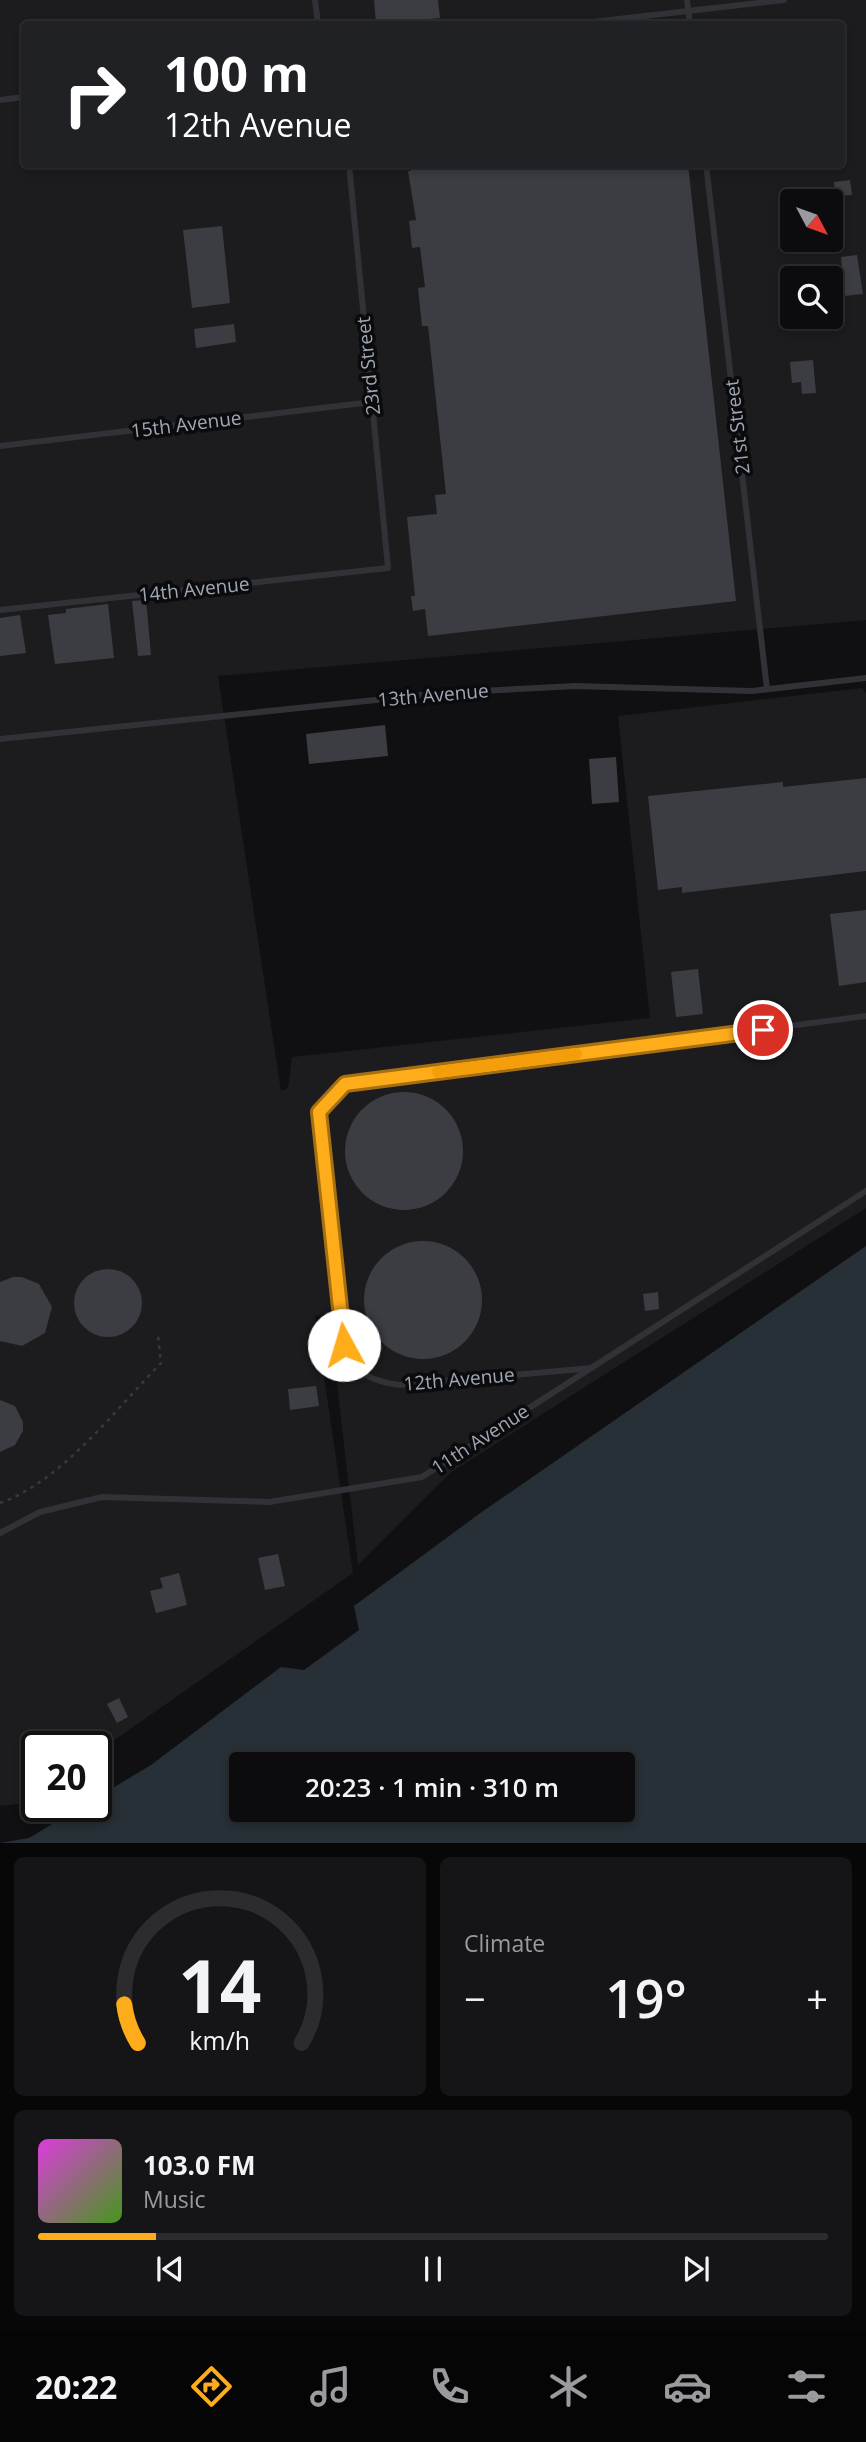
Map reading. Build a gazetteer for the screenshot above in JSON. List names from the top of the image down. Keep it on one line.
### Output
{"streets":{"lane":["23rd Street","15th Avenue","21st Street","14th Avenue","13th Avenue","12th Avenue","11th Avenue"]},"crossings":[["23rd Street","15th Avenue"],["23rd Street","14th Avenue"],["21st Street","13th Avenue"],["12th Avenue","11th Avenue"]],"north":"bottom right","page":{"turn":["100 m","12th Avenue"],"limit":"20","trip":"20:23 · 1 min · 310 m","tile":"Climate","heat":["−","19°","+"],"song":["103.0 FM","Music"],"tabs":"20:22","gauge":["14","km/h"]}}
